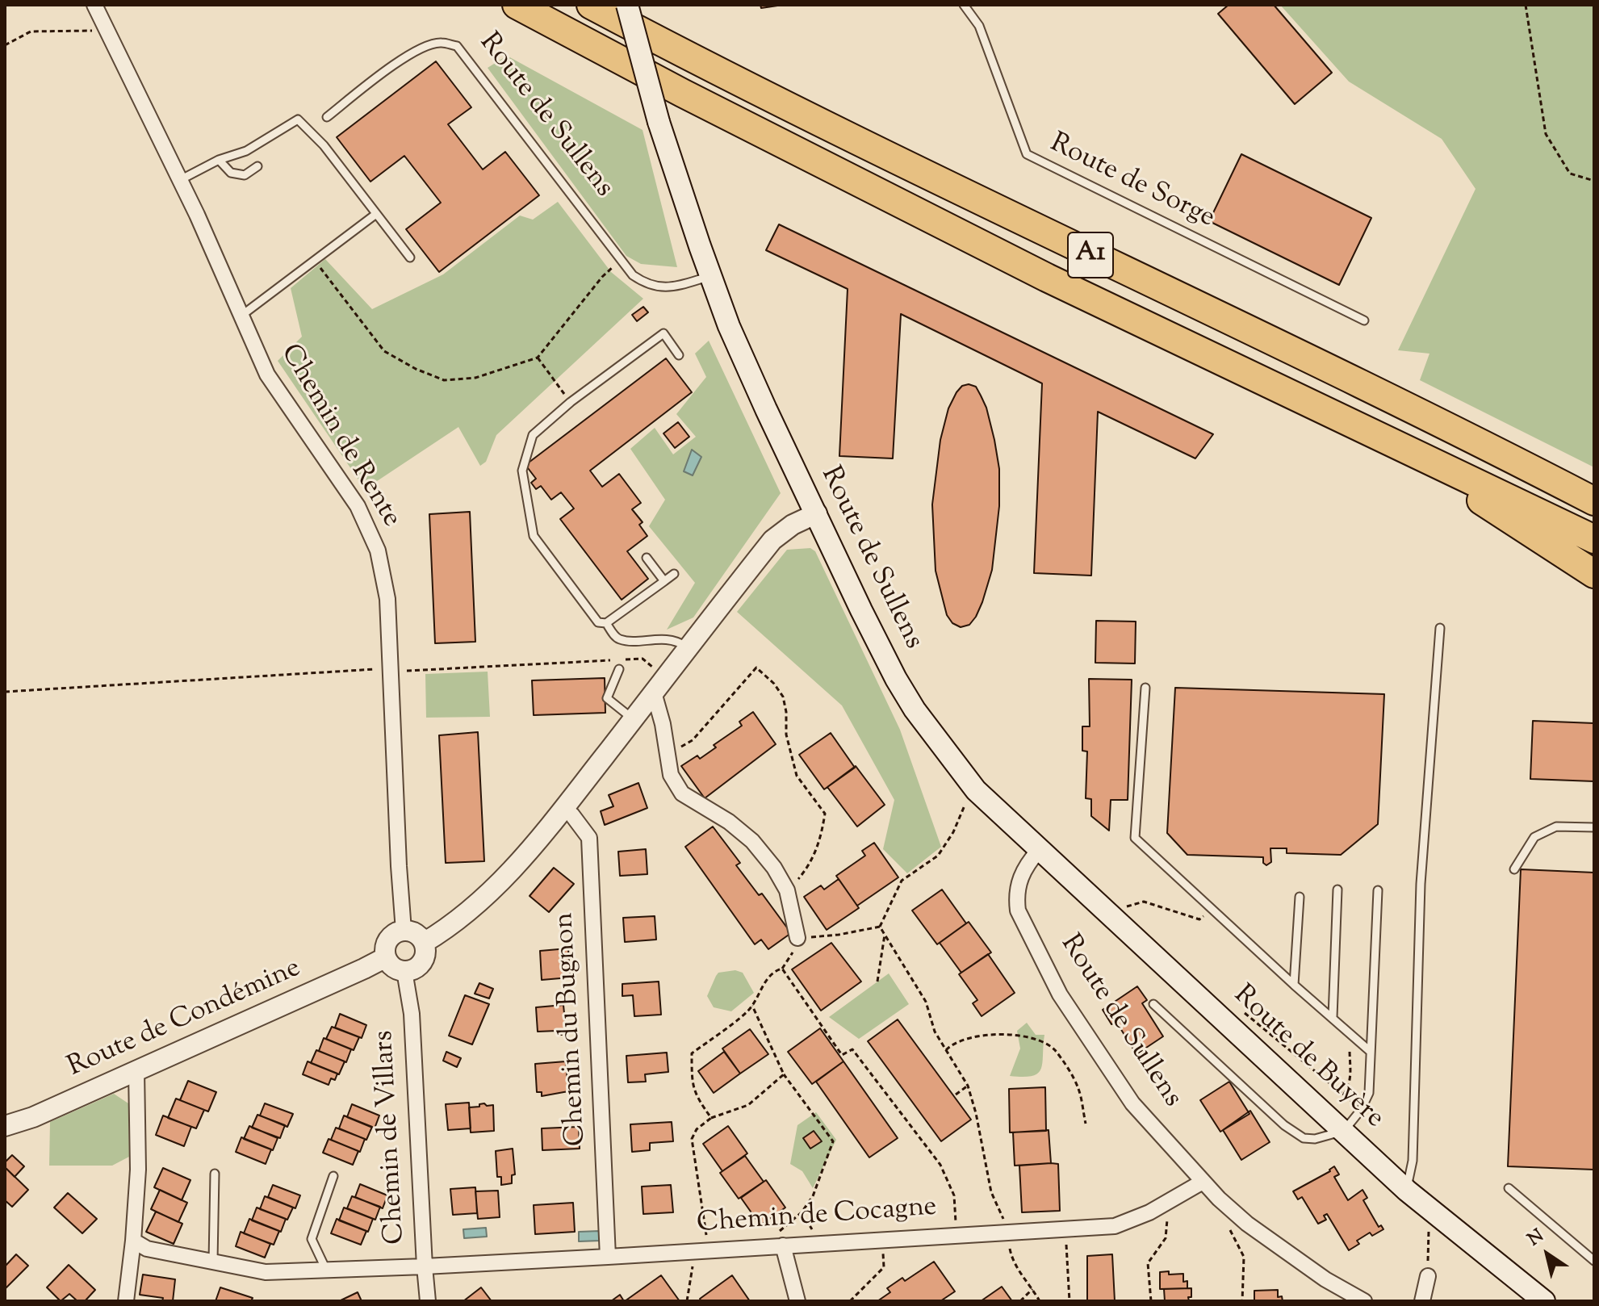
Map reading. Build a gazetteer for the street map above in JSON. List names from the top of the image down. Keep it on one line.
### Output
{"streets":{"highway":["A1"],"main road":["Route de Sullens","Route de Buyère"],"street":["Chemin de Rente","Route de Condémine","Chemin du Bugnon","Chemin de Villars","Chemin de Cocagne"],"lane":["Route de Sorge"]},"crossings":[["Route de Sullens","Route de Buyère"],["Route de Sullens","Chemin de Cocagne"],["Chemin de Rente","Route de Condémine"],["Chemin de Rente","Chemin de Villars"],["Route de Condémine","Chemin de Villars"],["Chemin du Bugnon","Chemin de Cocagne"],["Chemin de Villars","Chemin de Cocagne"]],"north":"top left"}
